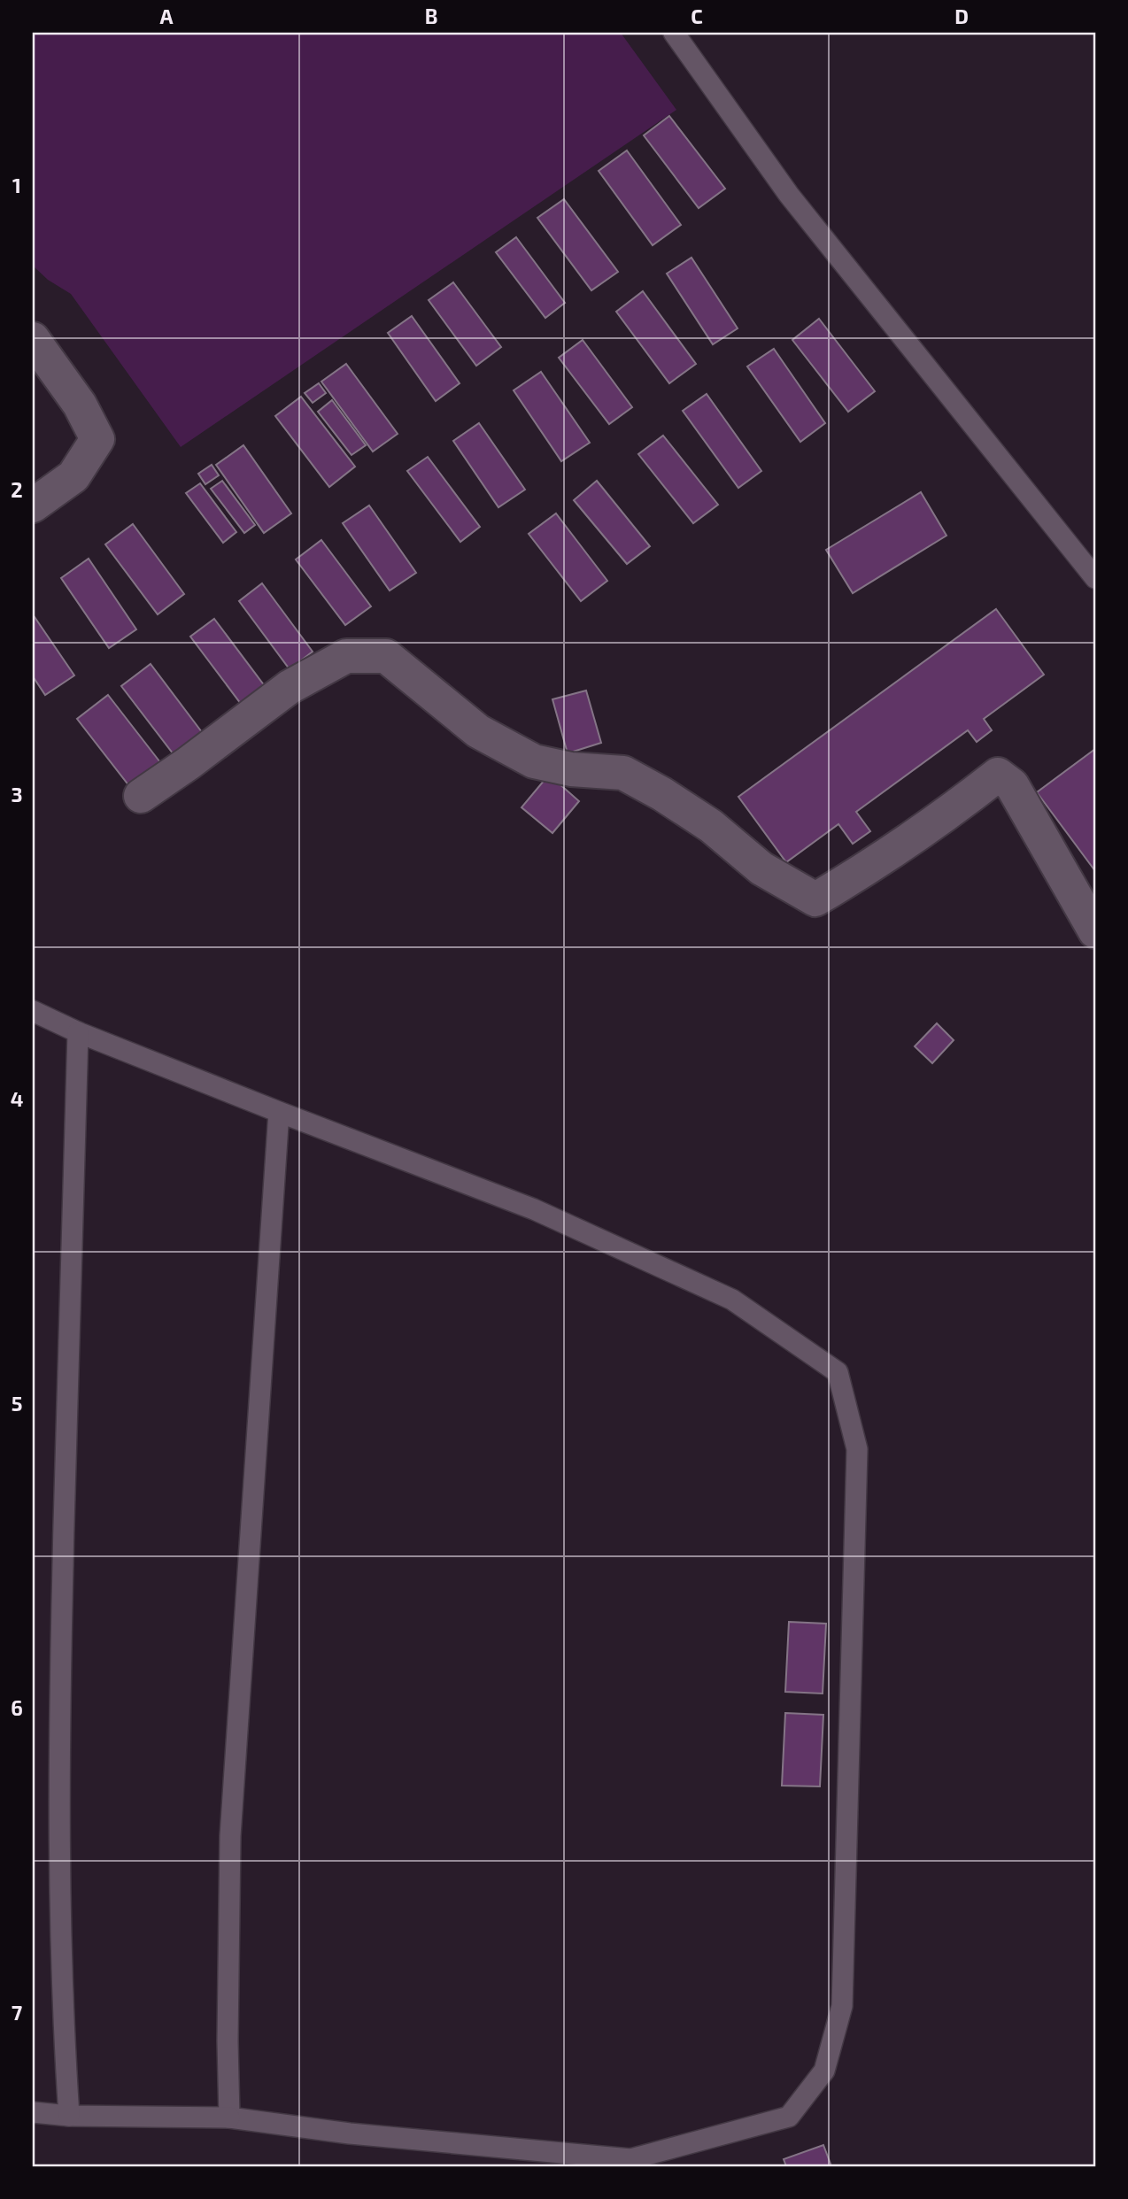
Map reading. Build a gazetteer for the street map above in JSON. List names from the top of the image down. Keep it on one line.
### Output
{"grid":{"columns":["A","B","C","D"],"rows":["1","2","3","4","5","6","7"]}}
